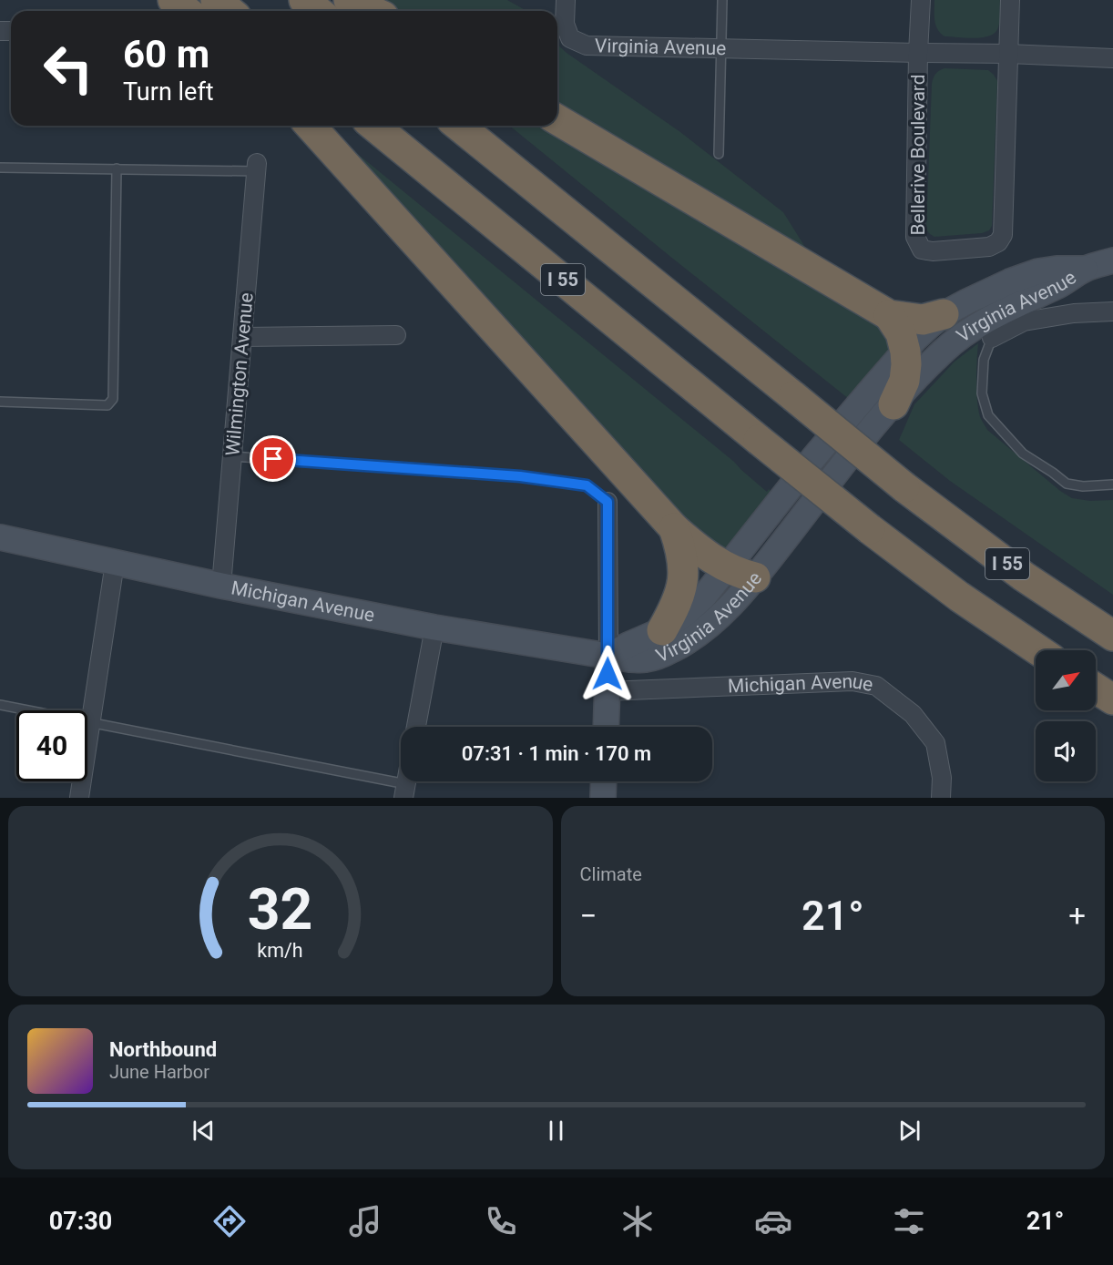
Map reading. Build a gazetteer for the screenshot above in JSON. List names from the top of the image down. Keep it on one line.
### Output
{"streets":{"highway":["I 55"],"main road":["Virginia Avenue","Michigan Avenue"],"street":["Bellerive Boulevard","Wilmington Avenue"]},"crossings":[["Virginia Avenue","Bellerive Boulevard"],["Virginia Avenue","Michigan Avenue"],["Wilmington Avenue","Michigan Avenue"]],"north":"top right","page":{"turn":["60 m","Turn left"],"limit":"40","trip":"07:31 · 1 min · 170 m","tile":"Climate","heat":["−","21°","+"],"song":["Northbound","June Harbor"],"tabs":["07:30","21°"],"gauge":["32","km/h"]}}
